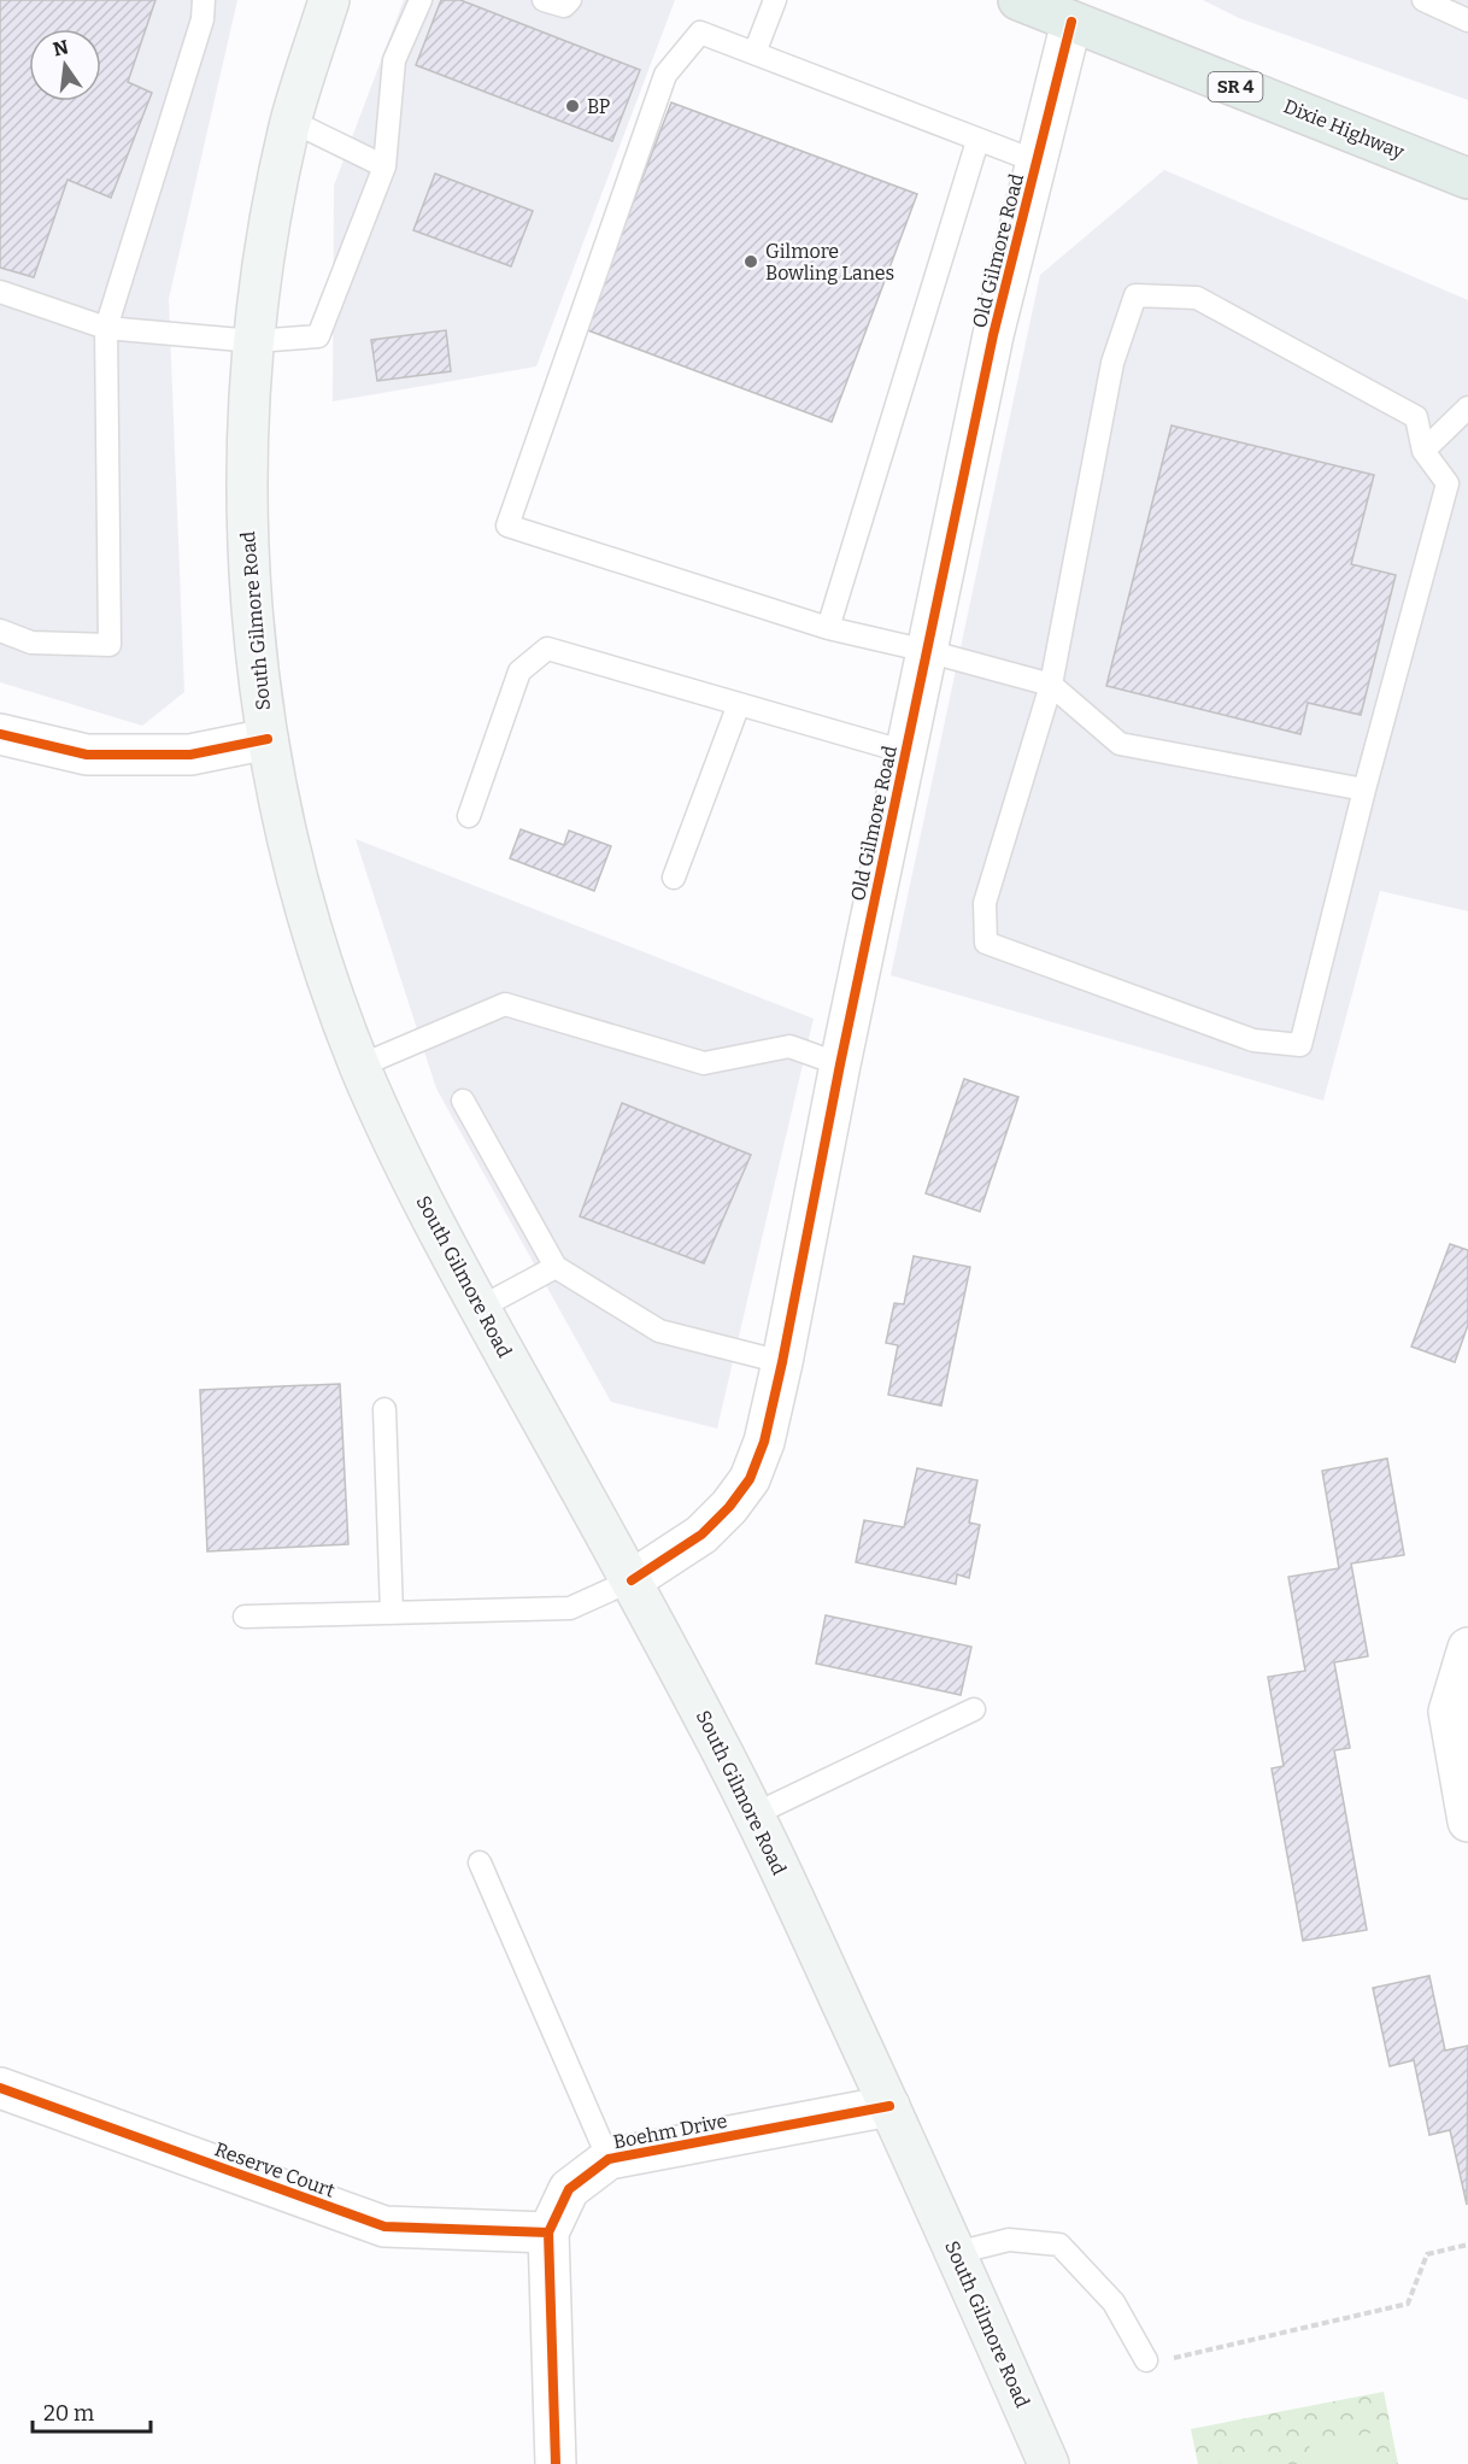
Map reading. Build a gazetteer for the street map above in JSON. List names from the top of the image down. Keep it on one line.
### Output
{"streets":{"main road":["SR 4","Dixie Highway","South Gilmore Road"],"street":["Old Gilmore Road","Boehm Drive","Reserve Court"]},"crossings":[["Dixie Highway","Old Gilmore Road"],["Old Gilmore Road","South Gilmore Road"],["South Gilmore Road","Boehm Drive"],["Boehm Drive","Reserve Court"]],"places":["BP","Gilmore Bowling Lanes"],"scale_bar":"20 m","north":"top"}
